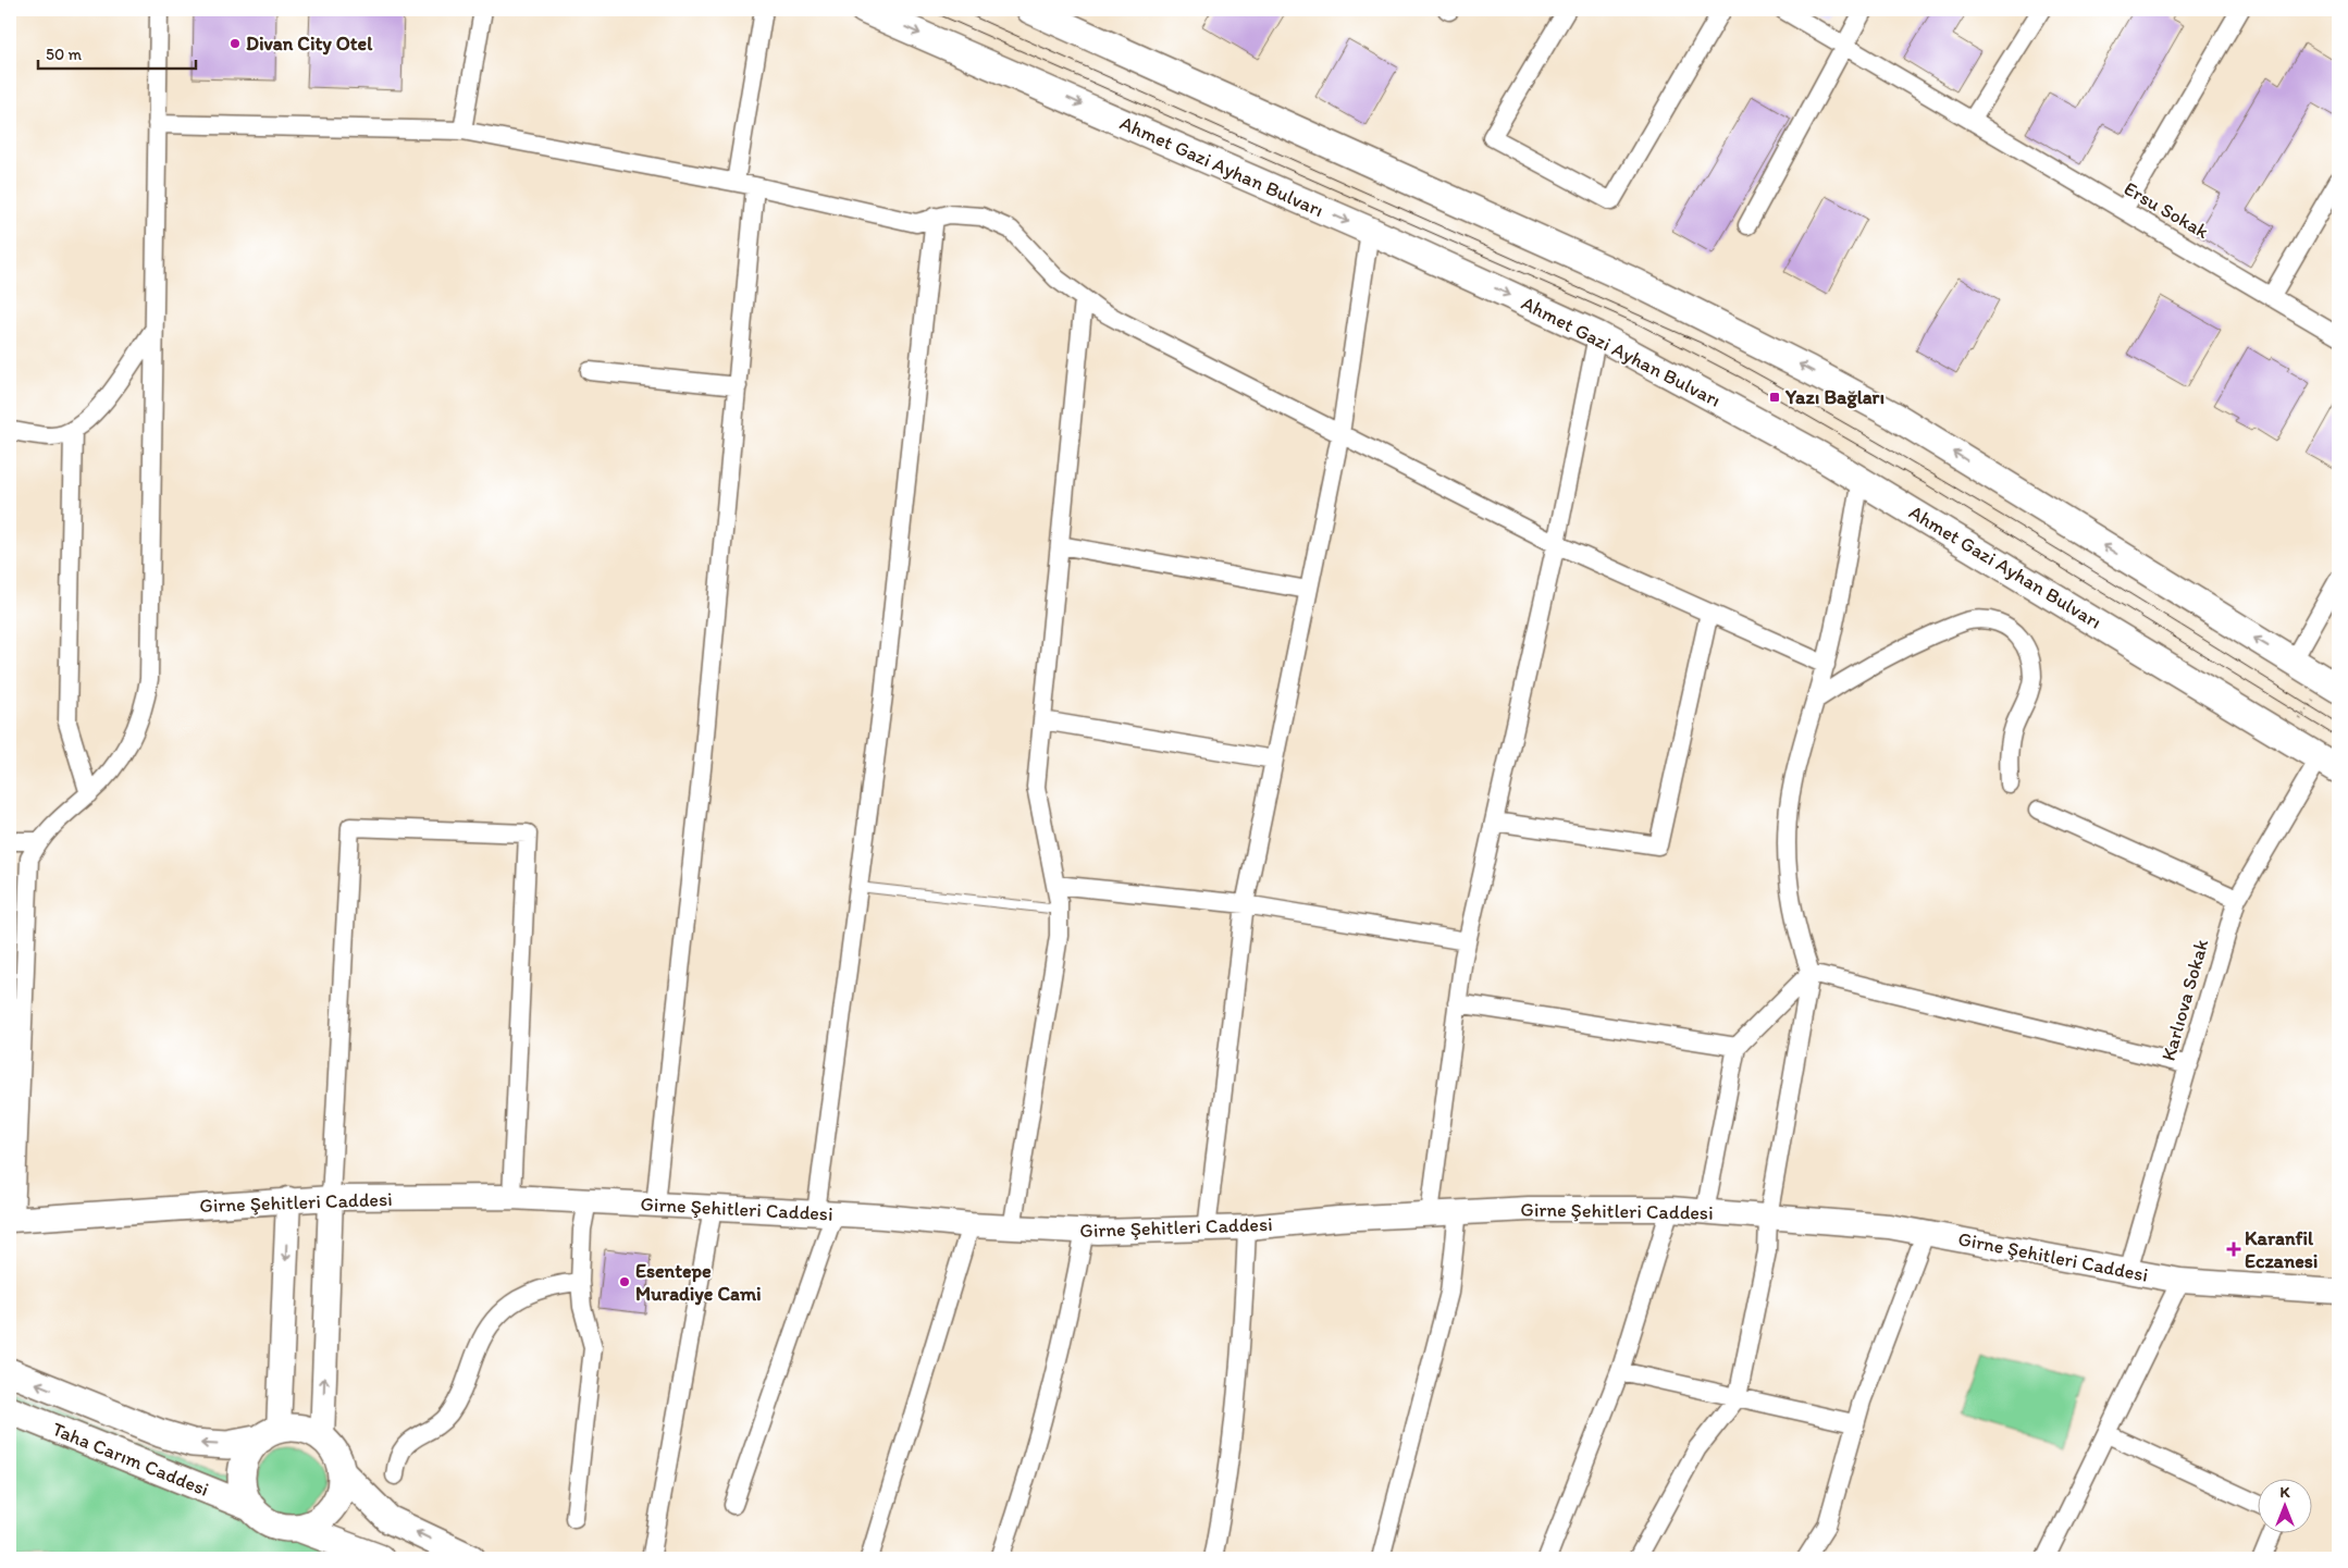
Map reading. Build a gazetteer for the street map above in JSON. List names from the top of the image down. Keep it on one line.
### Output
{"streets":{"main road":["Ahmet Gazi Ayhan Bulvarı","Taha Carım Caddesi"],"street":["Ersu Sokak","Karlıova Sokak","Girne Şehitleri Caddesi"]},"crossings":[["Ahmet Gazi Ayhan Bulvarı","Karlıova Sokak"],["Karlıova Sokak","Girne Şehitleri Caddesi"]],"places":{"other":["Divan City Otel","Esentepe Muradiye Cami"],"transit":["Yazı Bağları"],"health":["Karanfil Eczanesi"]},"scale_bar":"50 m","north":"top"}
